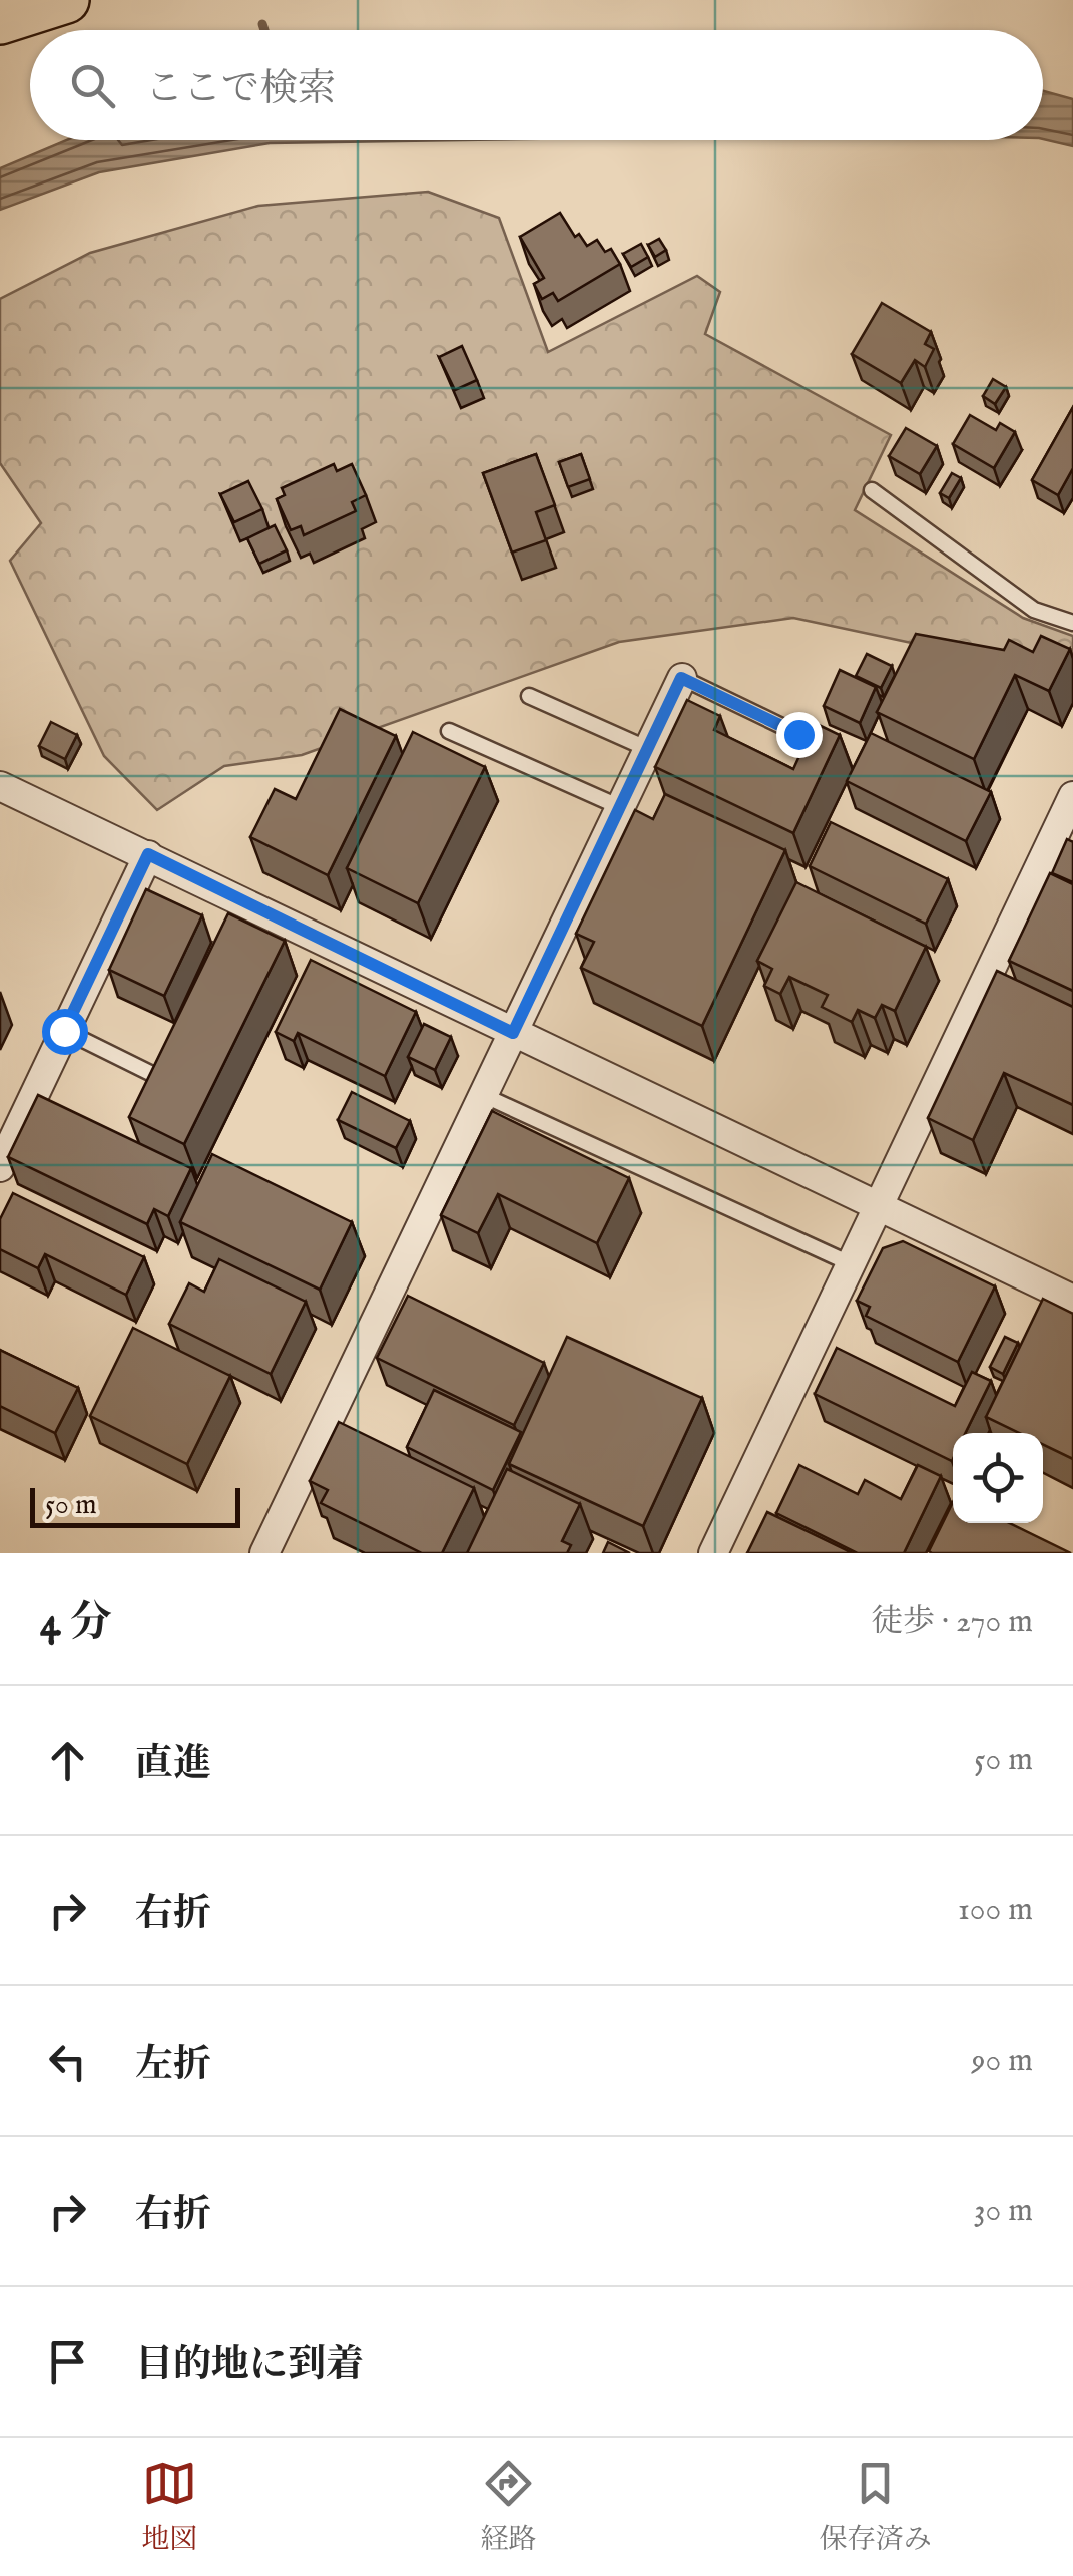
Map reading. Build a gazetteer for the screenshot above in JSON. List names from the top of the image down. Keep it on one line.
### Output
{"scale_bar":"50 m","page":{"search":"ここで検索","scale":"50 m","heading":["4 分","徒歩 · 270 m"],"list":[["直進","50 m"],["右折","100 m"],["左折","90 m"],["右折","30 m"],"目的地に到着"],"nav":["地図","経路","保存済み"]}}
